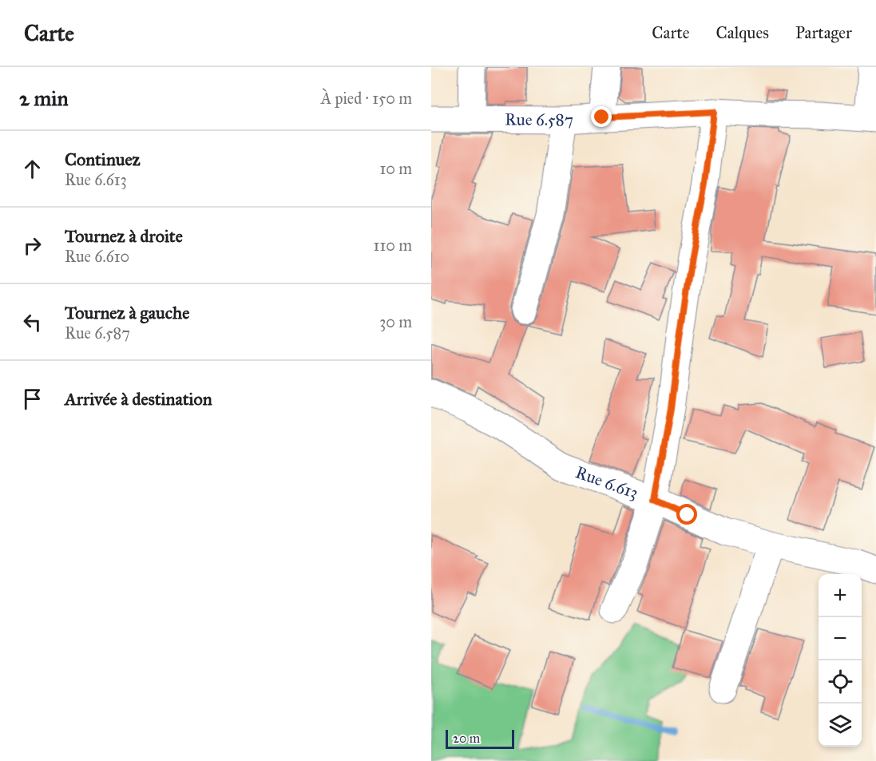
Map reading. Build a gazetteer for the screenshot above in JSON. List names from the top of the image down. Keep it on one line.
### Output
{"streets":{"street":["Rue 6.587","Rue 6.613"]},"scale_bar":"20 m","page":{"header":"Carte","nav":["Carte","Calques","Partager"],"heading":["2 min","À pied · 150 m"],"list":[["Continuez","Rue 6.613","10 m"],["Tournez à droite","Rue 6.610","110 m"],["Tournez à gauche","Rue 6.587","30 m"],"Arrivée à destination"],"map_buttons":["+","−"],"scale":"20 m"}}
